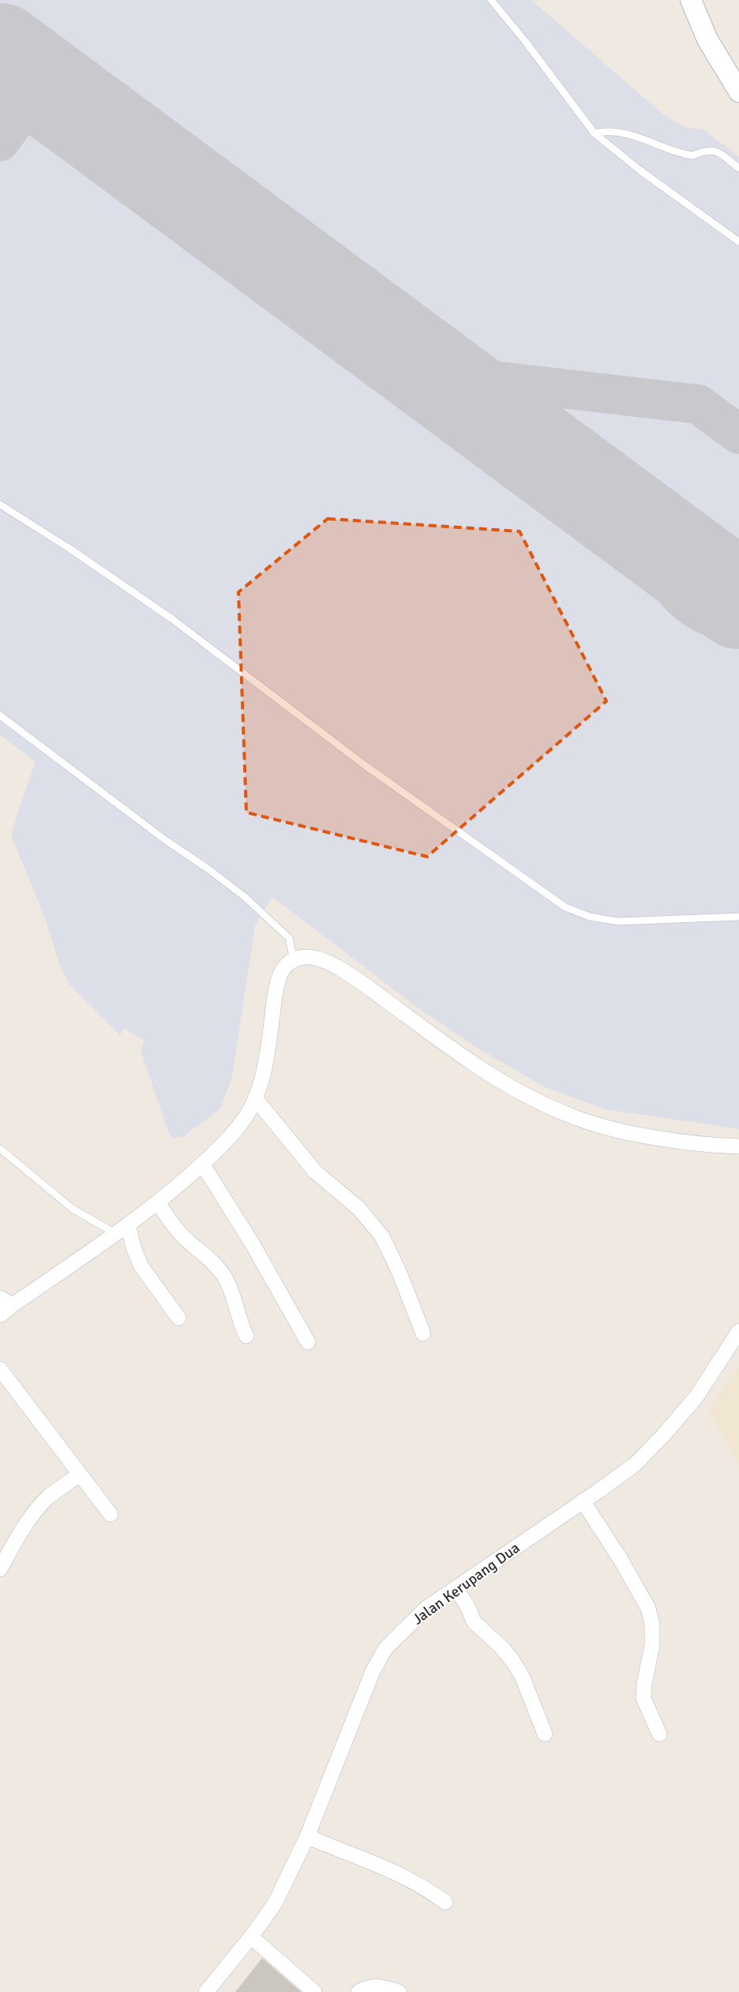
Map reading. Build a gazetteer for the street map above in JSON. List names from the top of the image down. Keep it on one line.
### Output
{"streets":{"street":["Jalan Kerupang Dua"]}}
